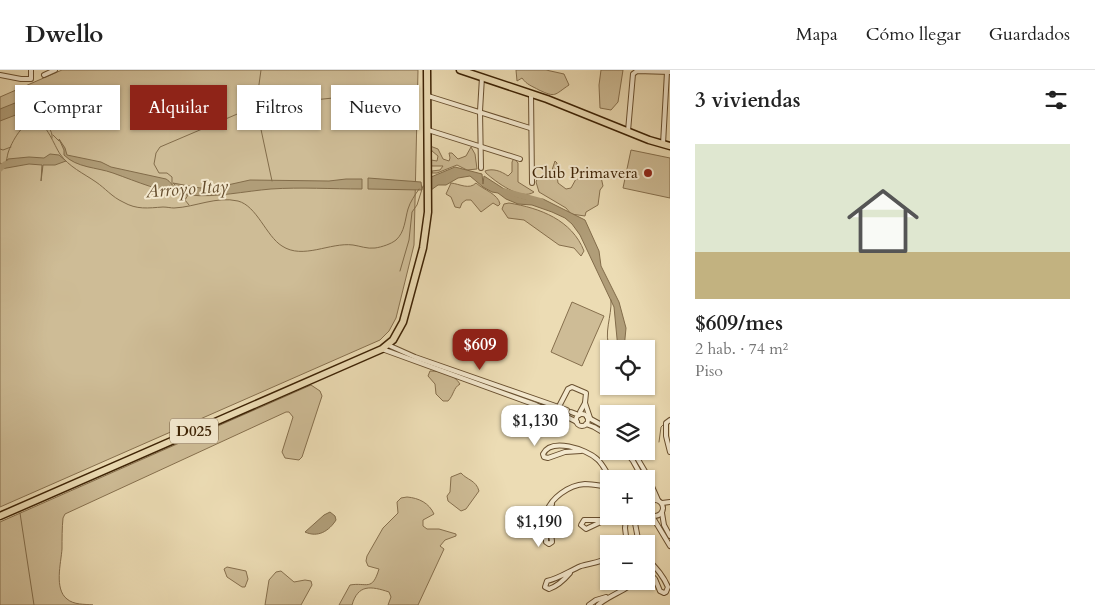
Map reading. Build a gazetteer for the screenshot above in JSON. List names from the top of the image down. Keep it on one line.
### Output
{"streets":{"main road":["D025"]},"water":["Arroyo Itay"],"places":["Club Primavera"],"page":{"header":"Dwello","nav":["Mapa","Cómo llegar","Guardados"],"heading":"3 viviendas","chip":["Comprar","Alquilar","Filtros","Nuevo"],"list":[{"name":"$609/mes","note":"2 hab. · 74 m² · Piso"}],"price":["$609","$1,130","$1,190"],"map_buttons":["+","−"]}}
